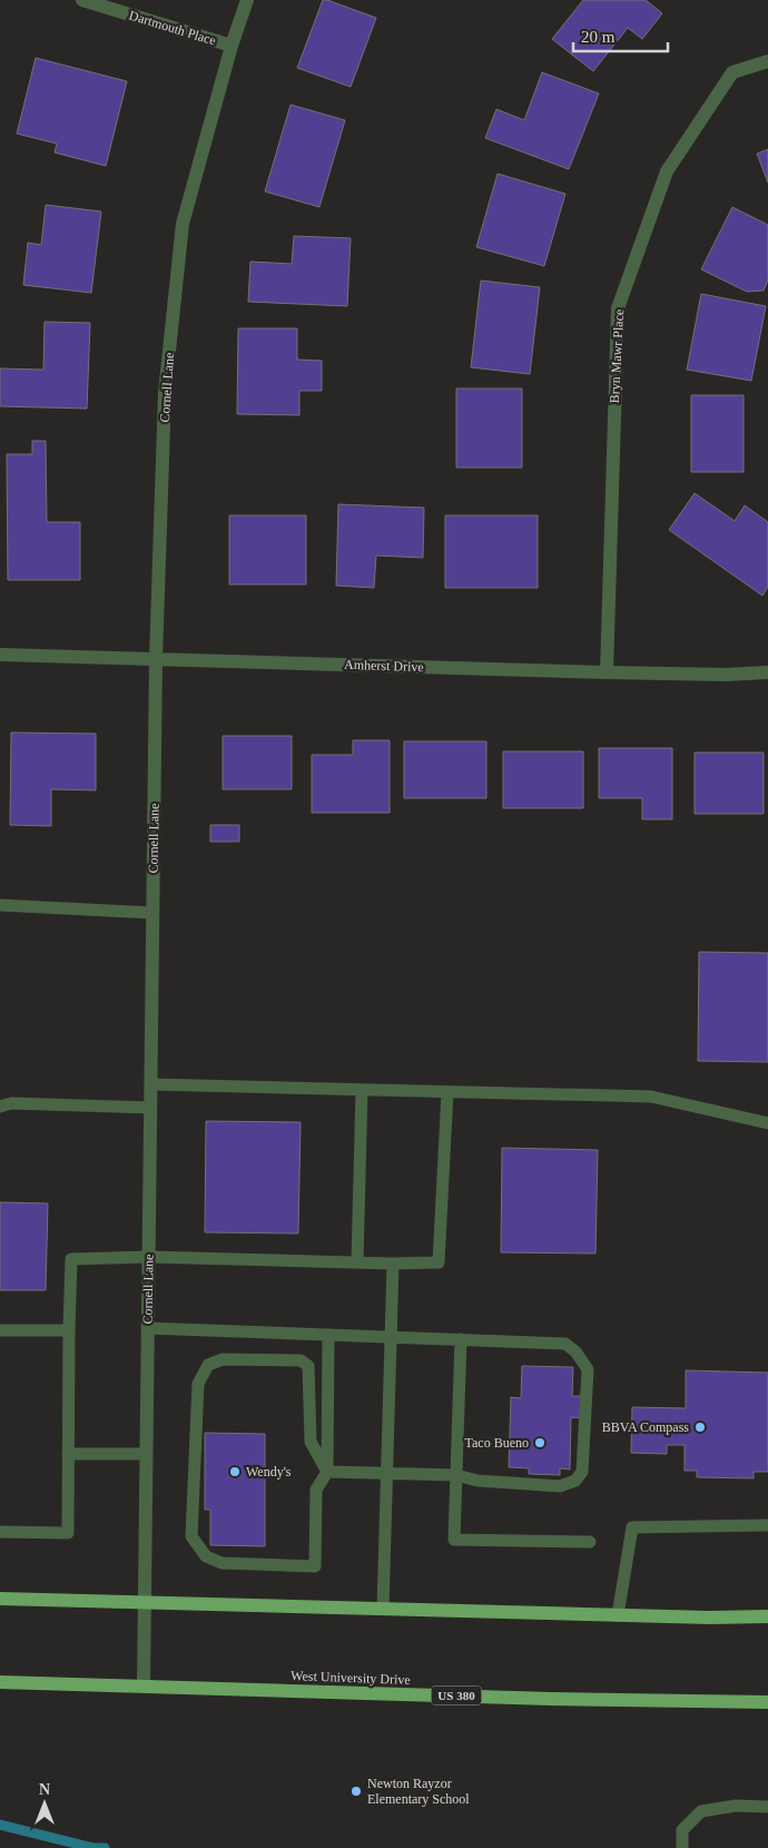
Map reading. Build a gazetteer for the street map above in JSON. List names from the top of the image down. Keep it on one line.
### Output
{"streets":{"main road":["West University Drive","US 380"],"street":["Dartmouth Place","Bryn Mawr Place","Cornell Lane","Amherst Drive"]},"crossings":[["Dartmouth Place","Cornell Lane"],["Bryn Mawr Place","Amherst Drive"],["Cornell Lane","Amherst Drive"],["Cornell Lane","West University Drive"]],"places":["BBVA Compass","Taco Bueno","Wendy's","Newton Rayzor Elementary School"],"scale_bar":"20 m","north":"top"}
